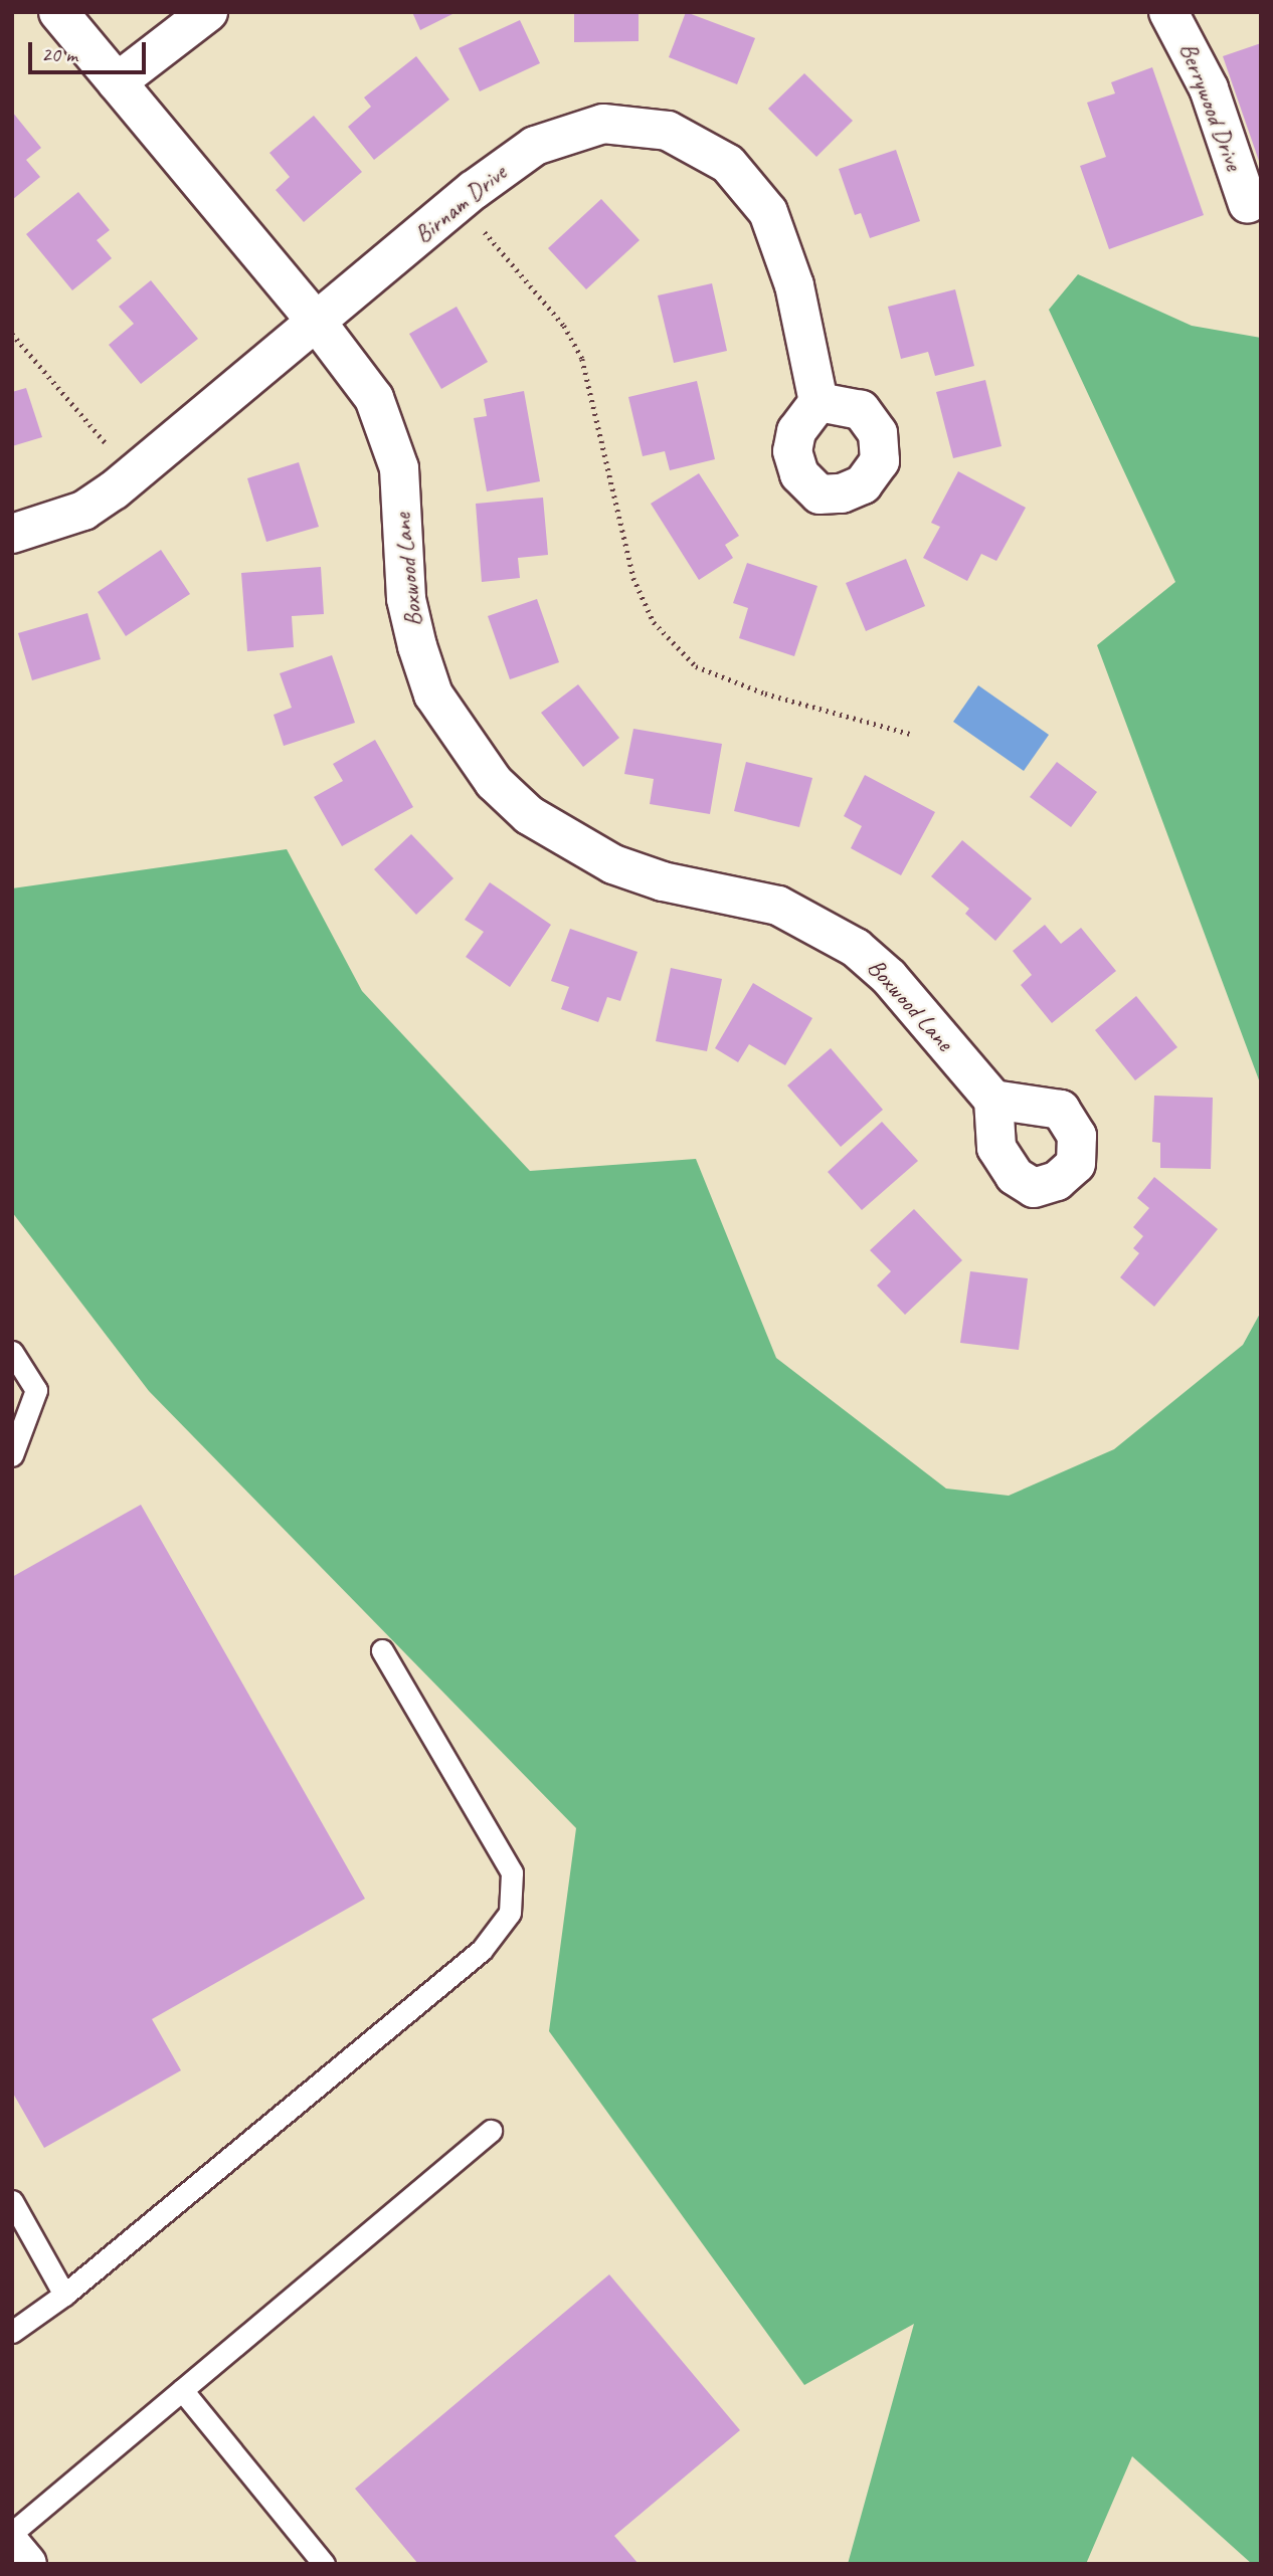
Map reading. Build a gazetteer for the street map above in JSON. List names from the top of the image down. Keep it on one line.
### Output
{"streets":{"street":["Berrywood Drive","Birnam Drive","Boxwood Lane"]},"crossings":[["Birnam Drive","Boxwood Lane"]],"scale_bar":"20 m"}
